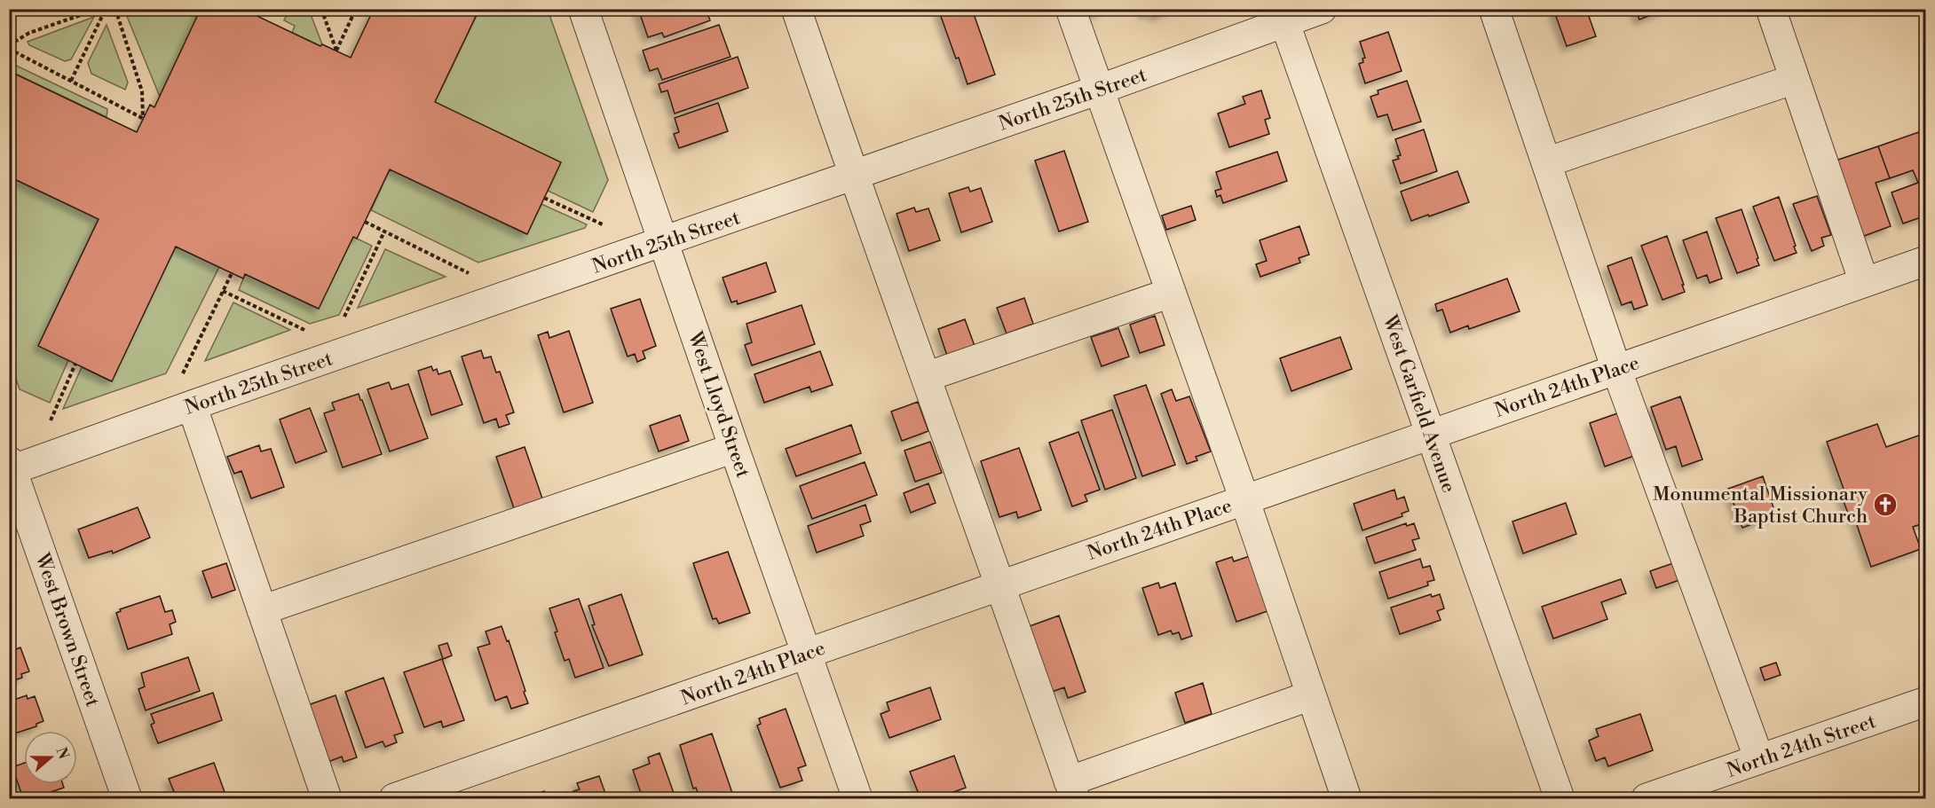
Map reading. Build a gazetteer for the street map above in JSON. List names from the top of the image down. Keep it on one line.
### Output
{"streets":{"street":["North 25th Street","North 24th Place","West Garfield Avenue","West Lloyd Street","West Brown Street","North 24th Street"]},"crossings":[["North 25th Street","West Garfield Avenue"],["North 25th Street","West Lloyd Street"],["North 25th Street","West Brown Street"],["North 24th Place","West Garfield Avenue"],["North 24th Place","West Lloyd Street"]],"places":{"church":["Monumental Missionary Baptist Church"]},"north":"right"}
